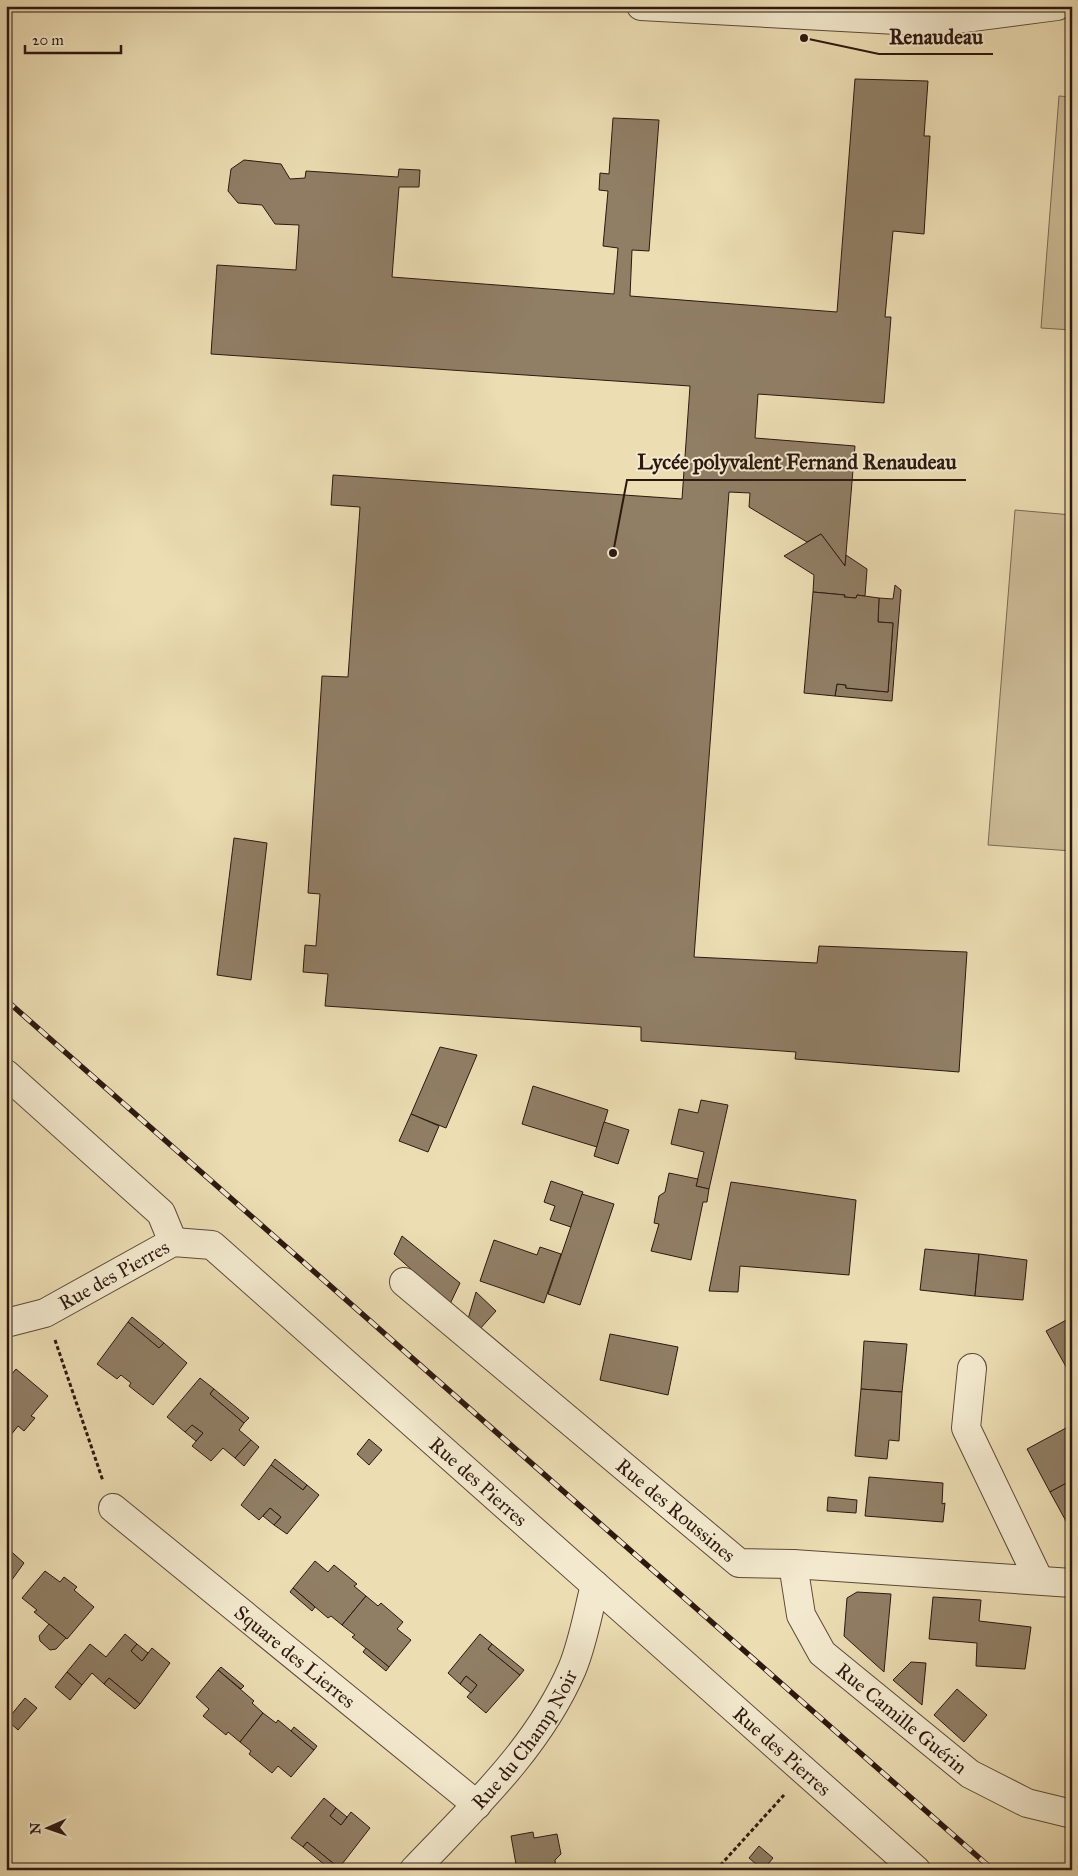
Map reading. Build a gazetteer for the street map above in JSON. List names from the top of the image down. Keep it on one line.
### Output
{"streets":{"street":["Rue des Pierres","Rue des Roussines","Square des Lierres","Rue Camille Guérin","Rue du Champ Noir"]},"crossings":[["Rue des Pierres","Rue du Champ Noir"],["Rue des Roussines","Rue Camille Guérin"],["Square des Lierres","Rue du Champ Noir"]],"places":["Renaudeau","Lycée polyvalent Fernand Renaudeau"],"scale_bar":"20 m","north":"left"}
